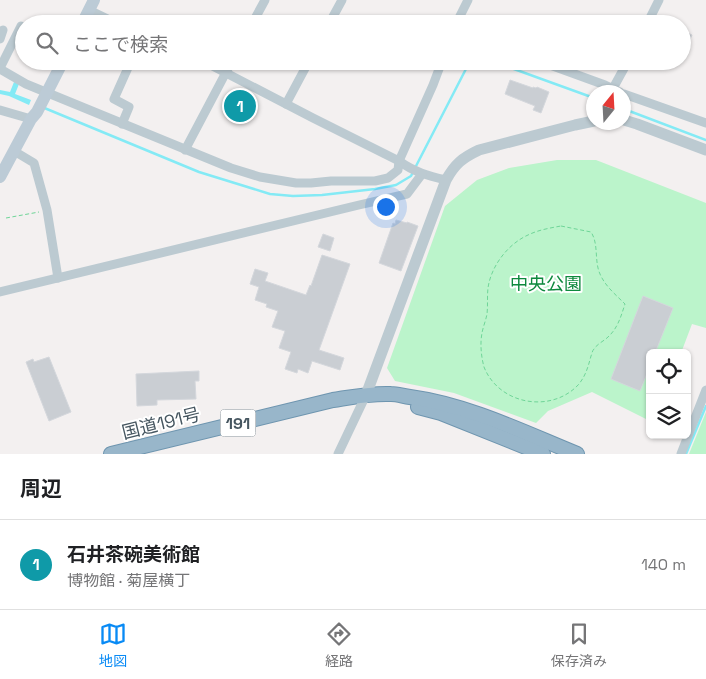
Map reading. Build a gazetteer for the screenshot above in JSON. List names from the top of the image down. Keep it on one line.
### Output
{"streets":{"highway":["国道191号","191"]},"parks":["中央公園"],"north":"top","page":{"search":"ここで検索","pins":"1","heading":"周辺","list":[{"mark":"1","name":"石井茶碗美術館","note":"博物館 · 菊屋横丁","value":"140 m"}],"nav":["地図","経路","保存済み"]}}
